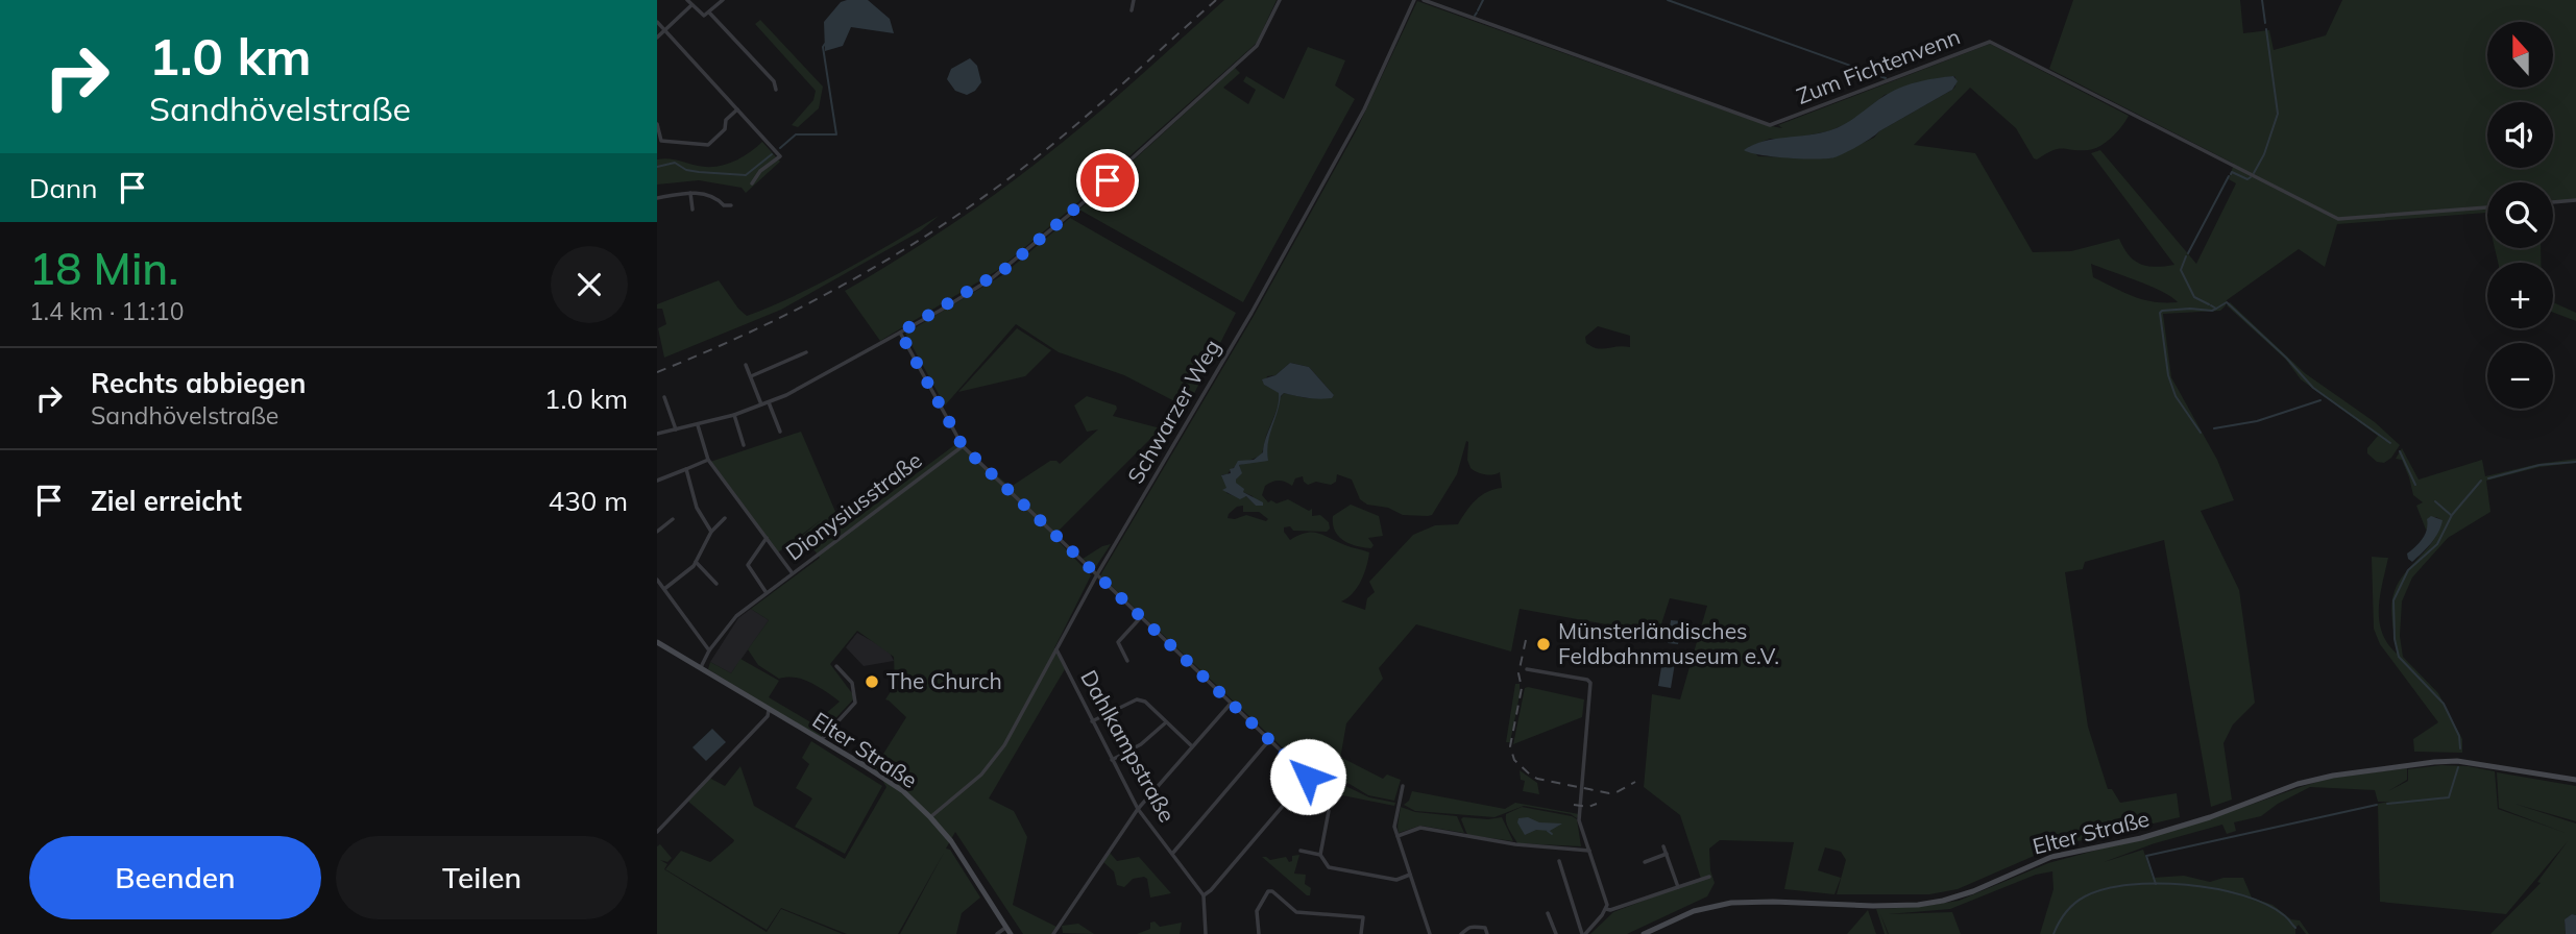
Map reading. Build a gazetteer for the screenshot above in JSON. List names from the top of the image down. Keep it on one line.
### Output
{"streets":{"main road":["Elter Straße"],"street":["Zum Fichtenvenn","Schwarzer Weg","Dionysiusstraße","Dahlkampstraße"]},"crossings":[["Schwarzer Weg","Dahlkampstraße"],["Schwarzer Weg","Elter Straße"],["Dionysiusstraße","Elter Straße"]],"places":["Münsterländisches Feldbahnmuseum e.V.","The Church"],"north":"top","page":{"turn":["1.0 km","Sandhövelstraße"],"map_buttons":["+","−"],"then":"Dann","heading":["18 Min.","1.4 km · 11:10"],"list":[{"name":"Rechts abbiegen","note":"Sandhövelstraße","value":"1.0 km"},{"name":"Ziel erreicht","value":"430 m"}],"buttons":["Beenden","Teilen"]}}
